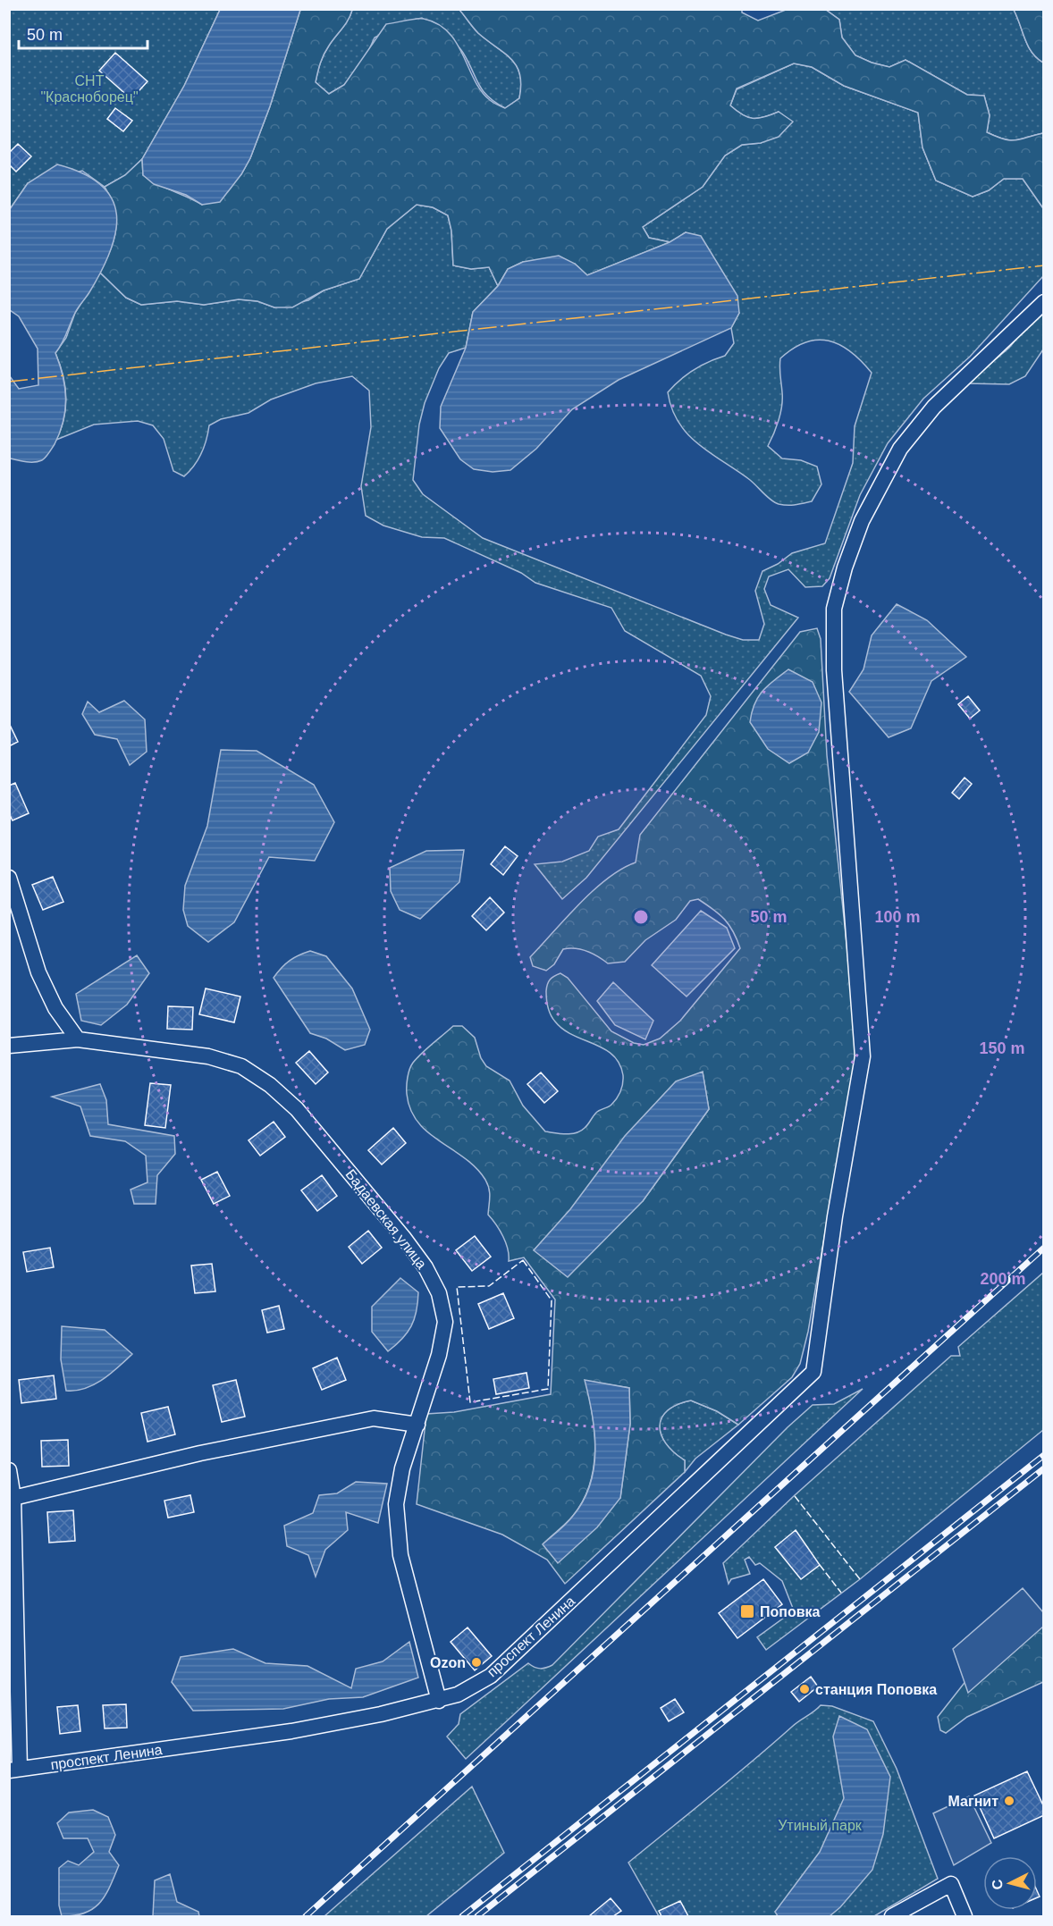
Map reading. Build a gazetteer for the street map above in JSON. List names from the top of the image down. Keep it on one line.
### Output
{"streets":{"street":["Бадаевская улица","проспект Ленина"]},"crossings":[["Бадаевская улица","проспект Ленина"]],"parks":["СНТ \"Красноборец\"","Утиный парк"],"places":{"transit":["Поповка"],"other":["Ozon","станция Поповка","Магнит"]},"scale_bar":"50 m","north":"left","rings":["50 m","100 m","150 m","200 m"]}
